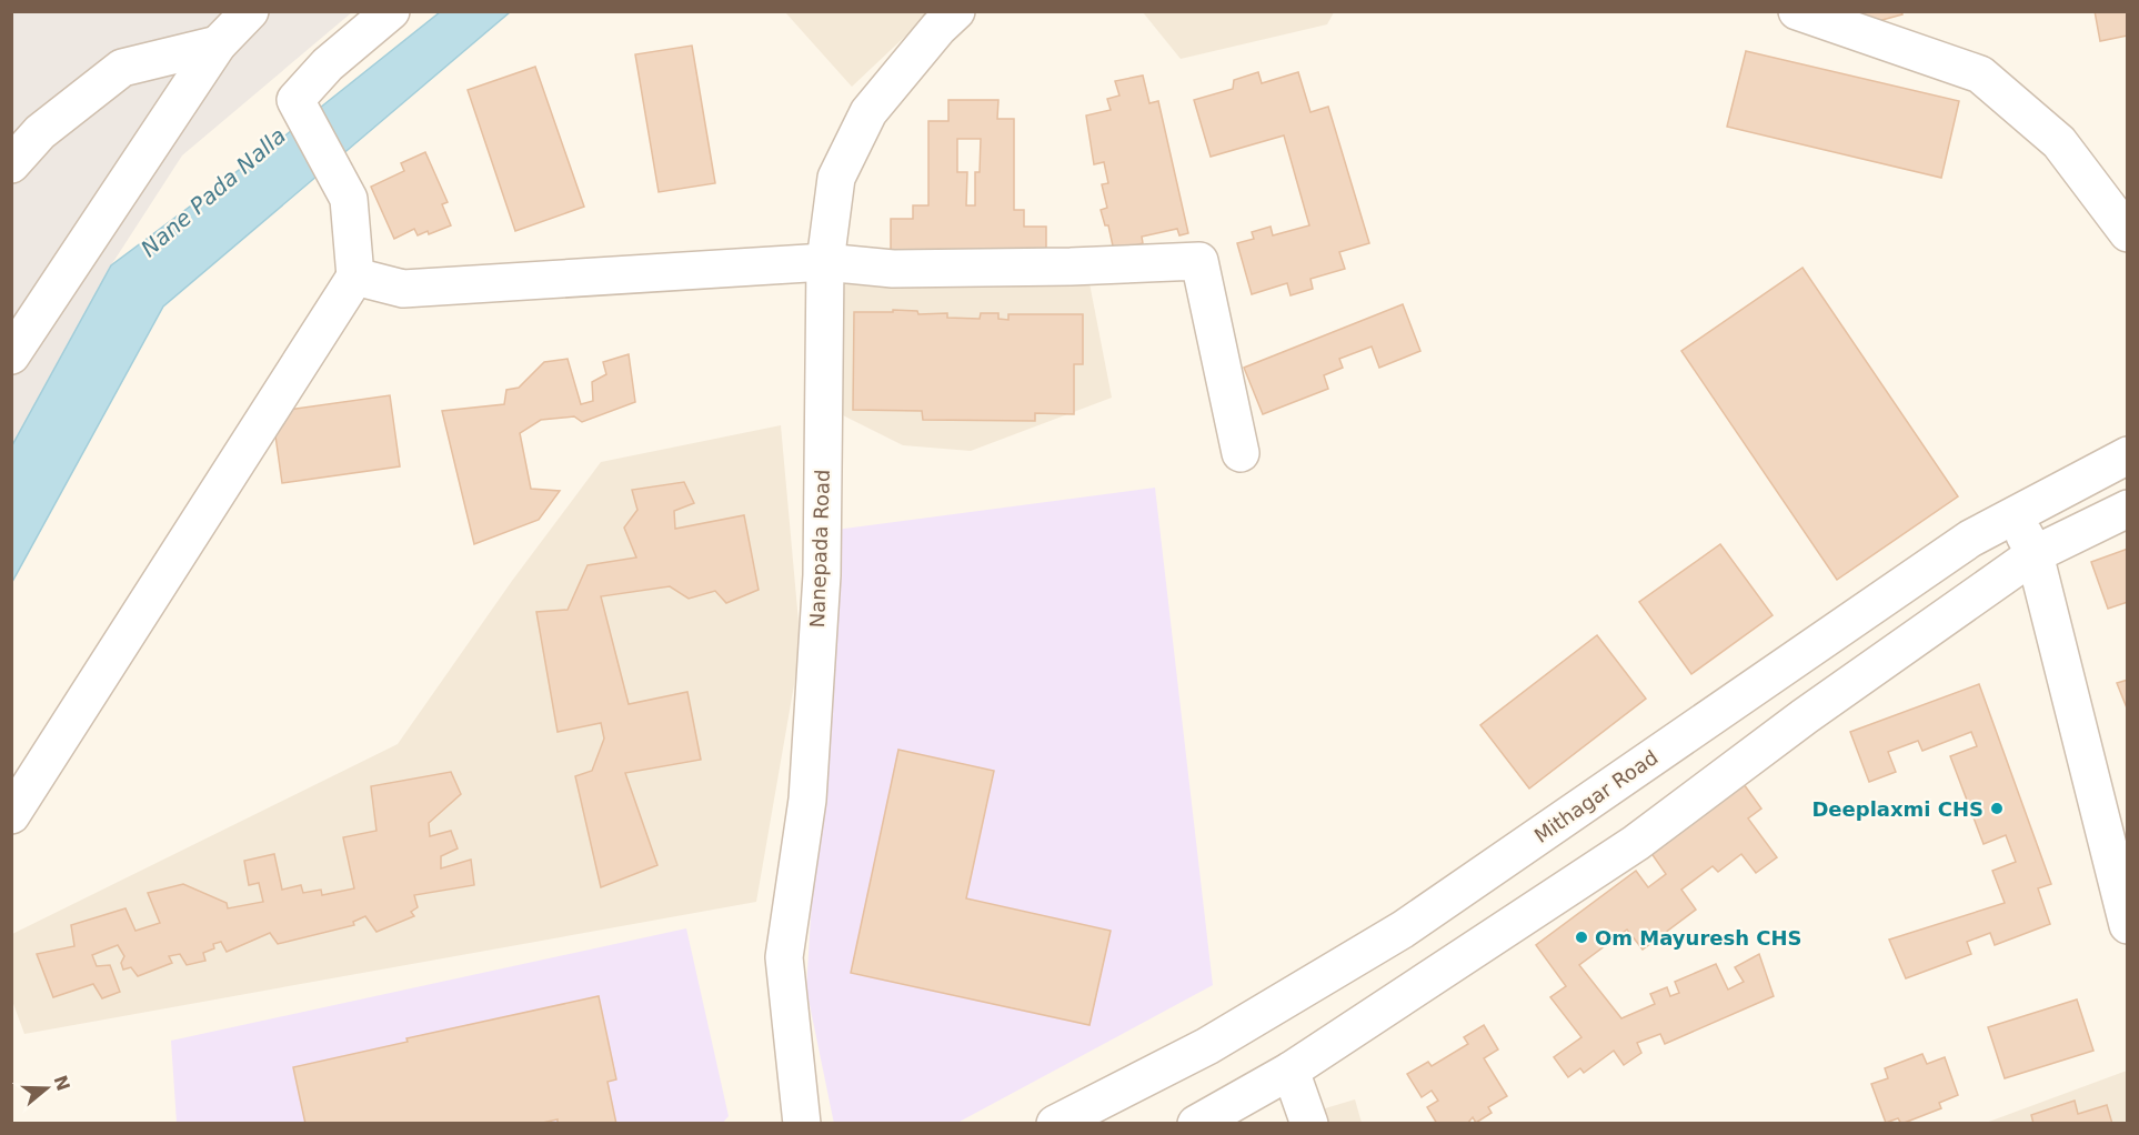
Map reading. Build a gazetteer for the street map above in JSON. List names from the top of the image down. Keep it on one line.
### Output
{"streets":{"street":["Nanepada Road","Mithagar Road"]},"water":["Nane Pada Nalla"],"places":["Deeplaxmi CHS","Om Mayuresh CHS"],"north":"right"}
